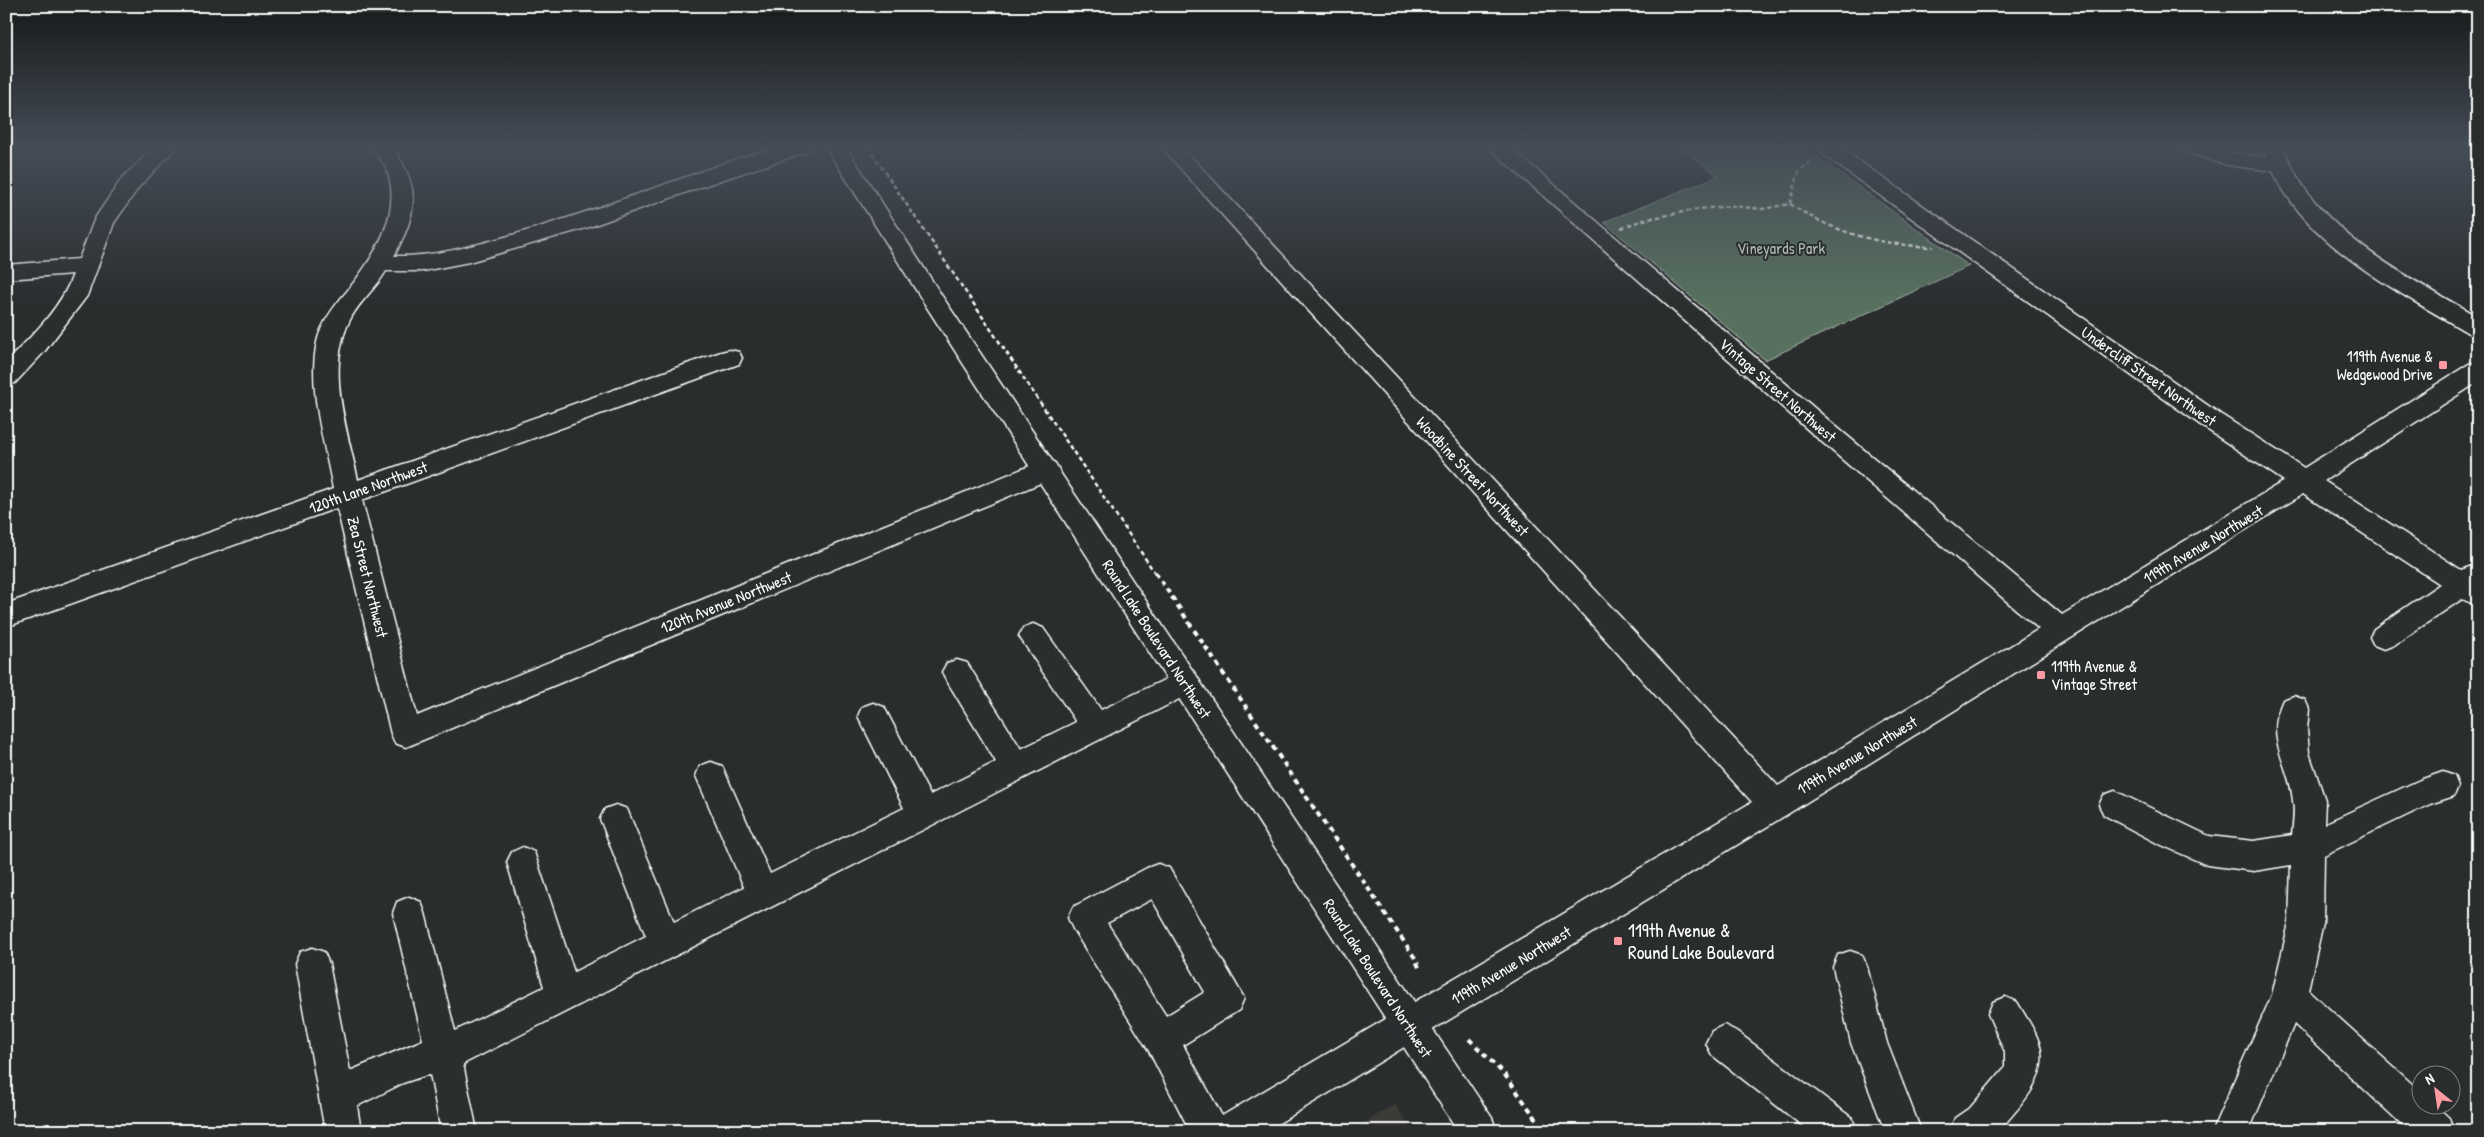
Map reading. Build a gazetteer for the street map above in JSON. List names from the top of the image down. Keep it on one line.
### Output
{"streets":{"street":["Undercliff Street Northwest","Vintage Street Northwest","Woodbine Street Northwest","120th Lane Northwest","119th Avenue Northwest","Zea Street Northwest","120th Avenue Northwest","Round Lake Boulevard Northwest"]},"crossings":[["Undercliff Street Northwest","119th Avenue Northwest"],["Vintage Street Northwest","119th Avenue Northwest"],["Woodbine Street Northwest","119th Avenue Northwest"],["120th Lane Northwest","Zea Street Northwest"],["119th Avenue Northwest","Round Lake Boulevard Northwest"],["Zea Street Northwest","120th Avenue Northwest"],["120th Avenue Northwest","Round Lake Boulevard Northwest"]],"parks":["Vineyards Park"],"places":{"transit":["119th Avenue & Wedgewood Drive","119th Avenue & Vintage Street","119th Avenue & Round Lake Boulevard"]},"north":"top left"}
